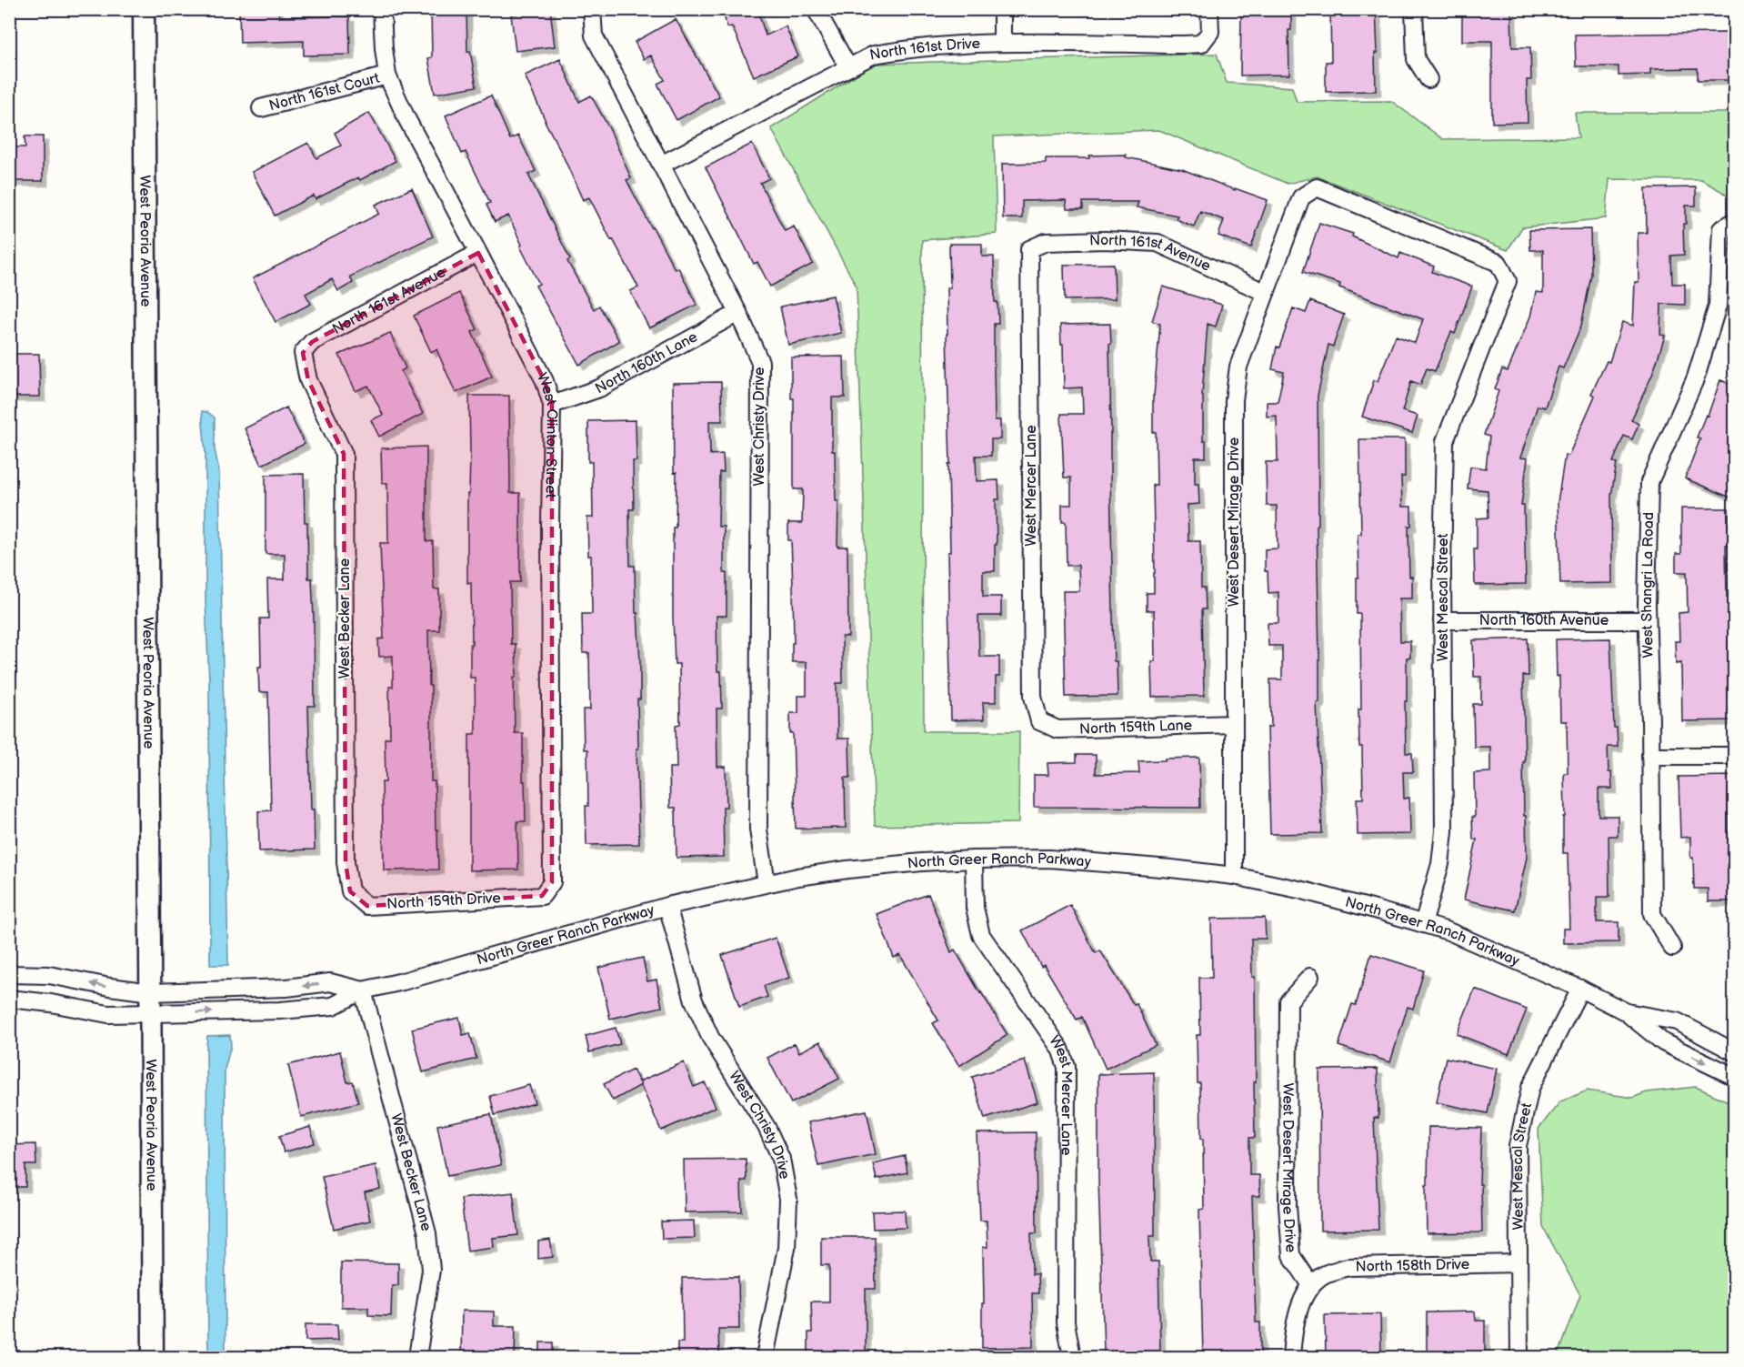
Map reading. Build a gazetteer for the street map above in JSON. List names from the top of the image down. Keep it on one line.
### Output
{"streets":{"main road":["West Peoria Avenue"],"street":["North 161st Drive","North 161st Court","North 161st Avenue","North 160th Lane","West Christy Drive","West Clinton Street","West Mercer Lane","West Desert Mirage Drive","West Shangri La Road","West Mescal Street","West Becker Lane","North 160th Avenue","North 159th Lane","North Greer Ranch Parkway","North 159th Drive","North 158th Drive"]},"crossings":[["North 161st Drive","West Christy Drive"],["North 161st Court","West Clinton Street"],["West Peoria Avenue","North Greer Ranch Parkway"],["North 161st Avenue","West Clinton Street"],["North 161st Avenue","West Mercer Lane"],["North 161st Avenue","West Desert Mirage Drive"],["North 161st Avenue","West Becker Lane"],["North 160th Lane","West Christy Drive"],["North 160th Lane","West Clinton Street"],["West Christy Drive","North Greer Ranch Parkway"],["West Clinton Street","North 159th Drive"],["West Mercer Lane","North 159th Lane"],["West Mercer Lane","North Greer Ranch Parkway"],["West Desert Mirage Drive","West Mescal Street"],["West Desert Mirage Drive","North 159th Lane"],["West Desert Mirage Drive","North Greer Ranch Parkway"],["West Desert Mirage Drive","North 158th Drive"],["West Shangri La Road","North 160th Avenue"],["West Mescal Street","North 160th Avenue"],["West Mescal Street","North Greer Ranch Parkway"],["West Mescal Street","North 158th Drive"],["West Becker Lane","North Greer Ranch Parkway"],["West Becker Lane","North 159th Drive"]]}
